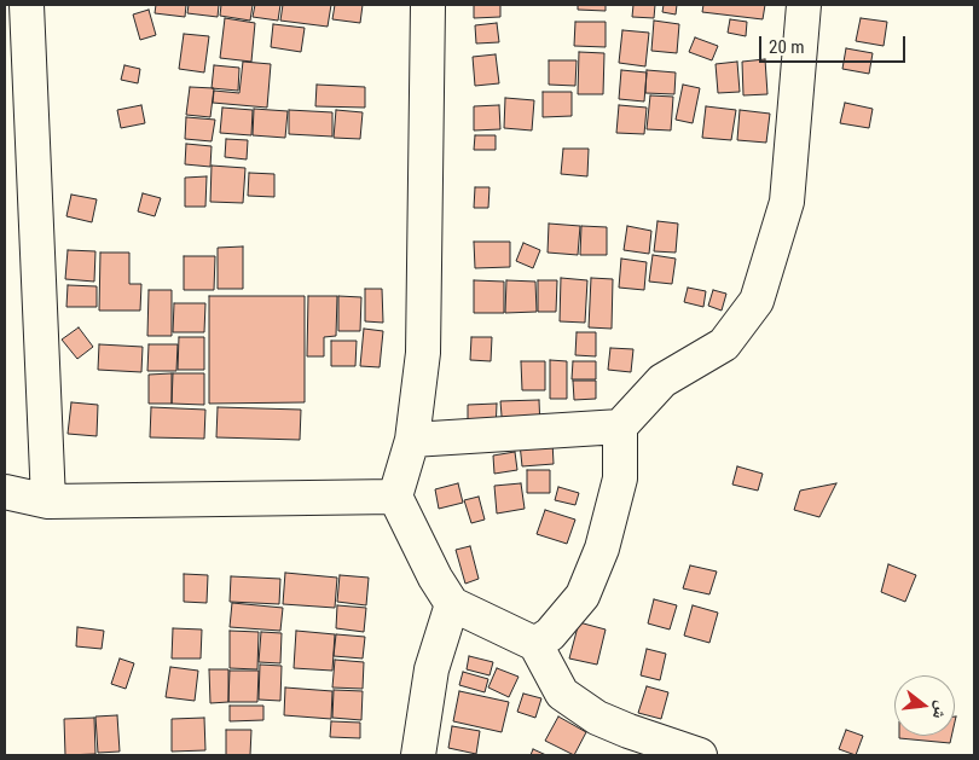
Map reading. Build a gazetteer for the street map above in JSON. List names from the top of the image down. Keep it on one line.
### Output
{"scale_bar":"20 m","north":"right"}
